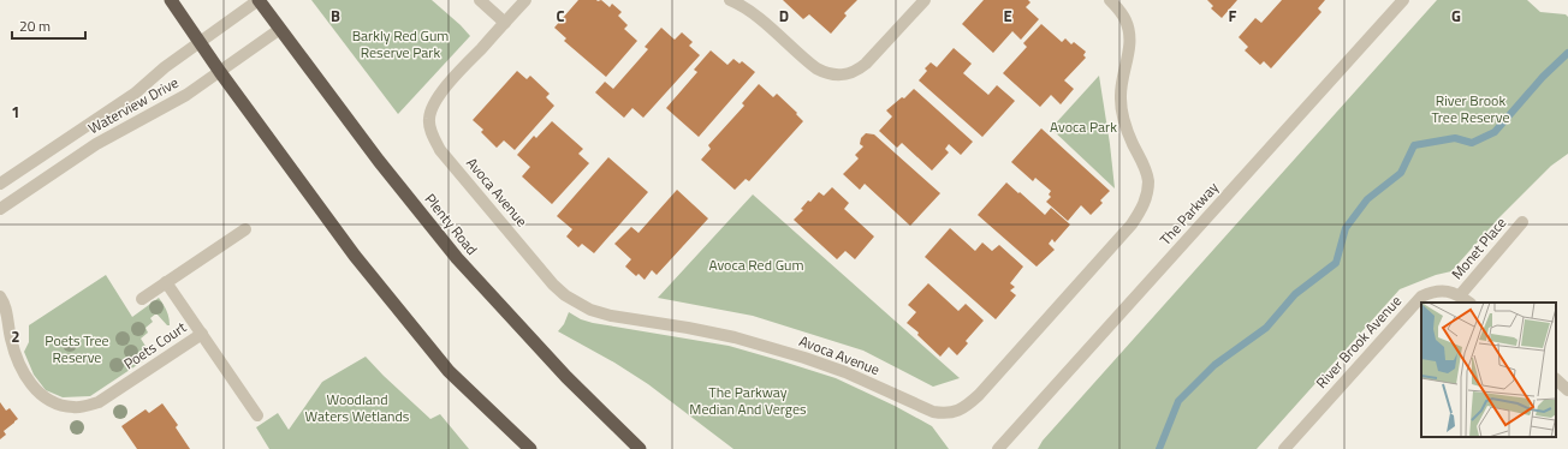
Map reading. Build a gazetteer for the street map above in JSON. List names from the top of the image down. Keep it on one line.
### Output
{"streets":{"highway":["Plenty Road"],"street":["Waterview Drive","Avoca Avenue","The Parkway","Monet Place","River Brook Avenue","Poets Court"]},"crossings":[["Waterview Drive","Plenty Road"],["Monet Place","River Brook Avenue"]],"parks":["Barkly Red Gum Reserve Park","River Brook Tree Reserve","Avoca Park","Avoca Red Gum","Poets Tree Reserve","The Parkway Median And Verges","Woodland Waters Wetlands"],"scale_bar":"20 m","grid":{"columns":["B","C","D","E","F","G"],"rows":["1","2"]}}
